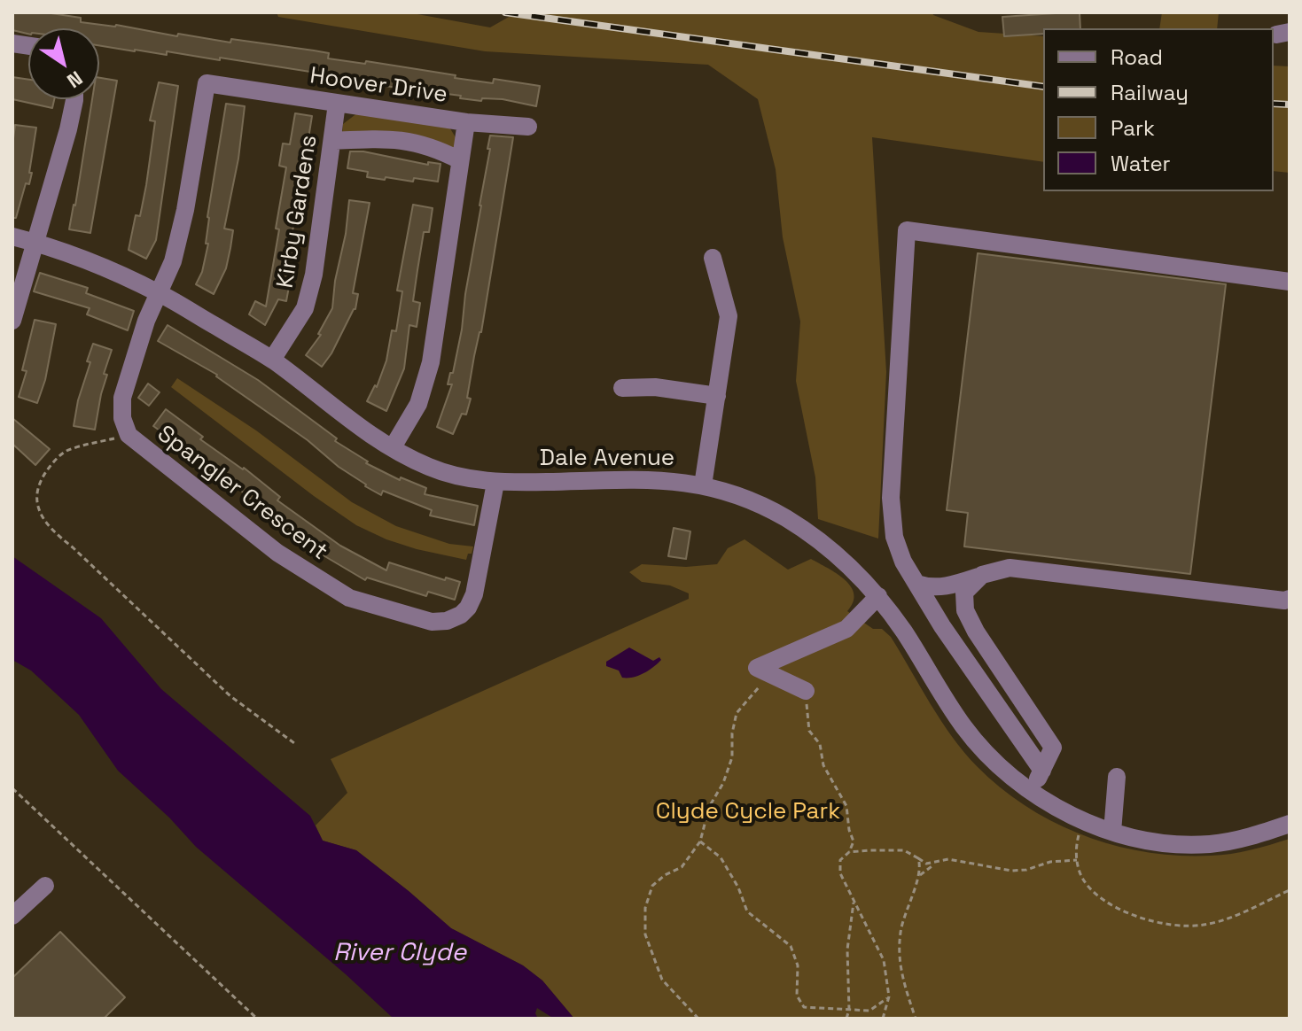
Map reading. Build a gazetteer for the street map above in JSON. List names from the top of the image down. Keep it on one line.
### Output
{"streets":{"street":["Hoover Drive","Kirby Gardens","Dale Avenue","Spangler Crescent"]},"crossings":[["Hoover Drive","Kirby Gardens"],["Hoover Drive","Dale Avenue"],["Hoover Drive","Spangler Crescent"],["Kirby Gardens","Dale Avenue"],["Dale Avenue","Spangler Crescent"]],"water":["River Clyde"],"parks":["Clyde Cycle Park"],"legend":["Road","Railway","Park","Water"],"north":"bottom right"}
